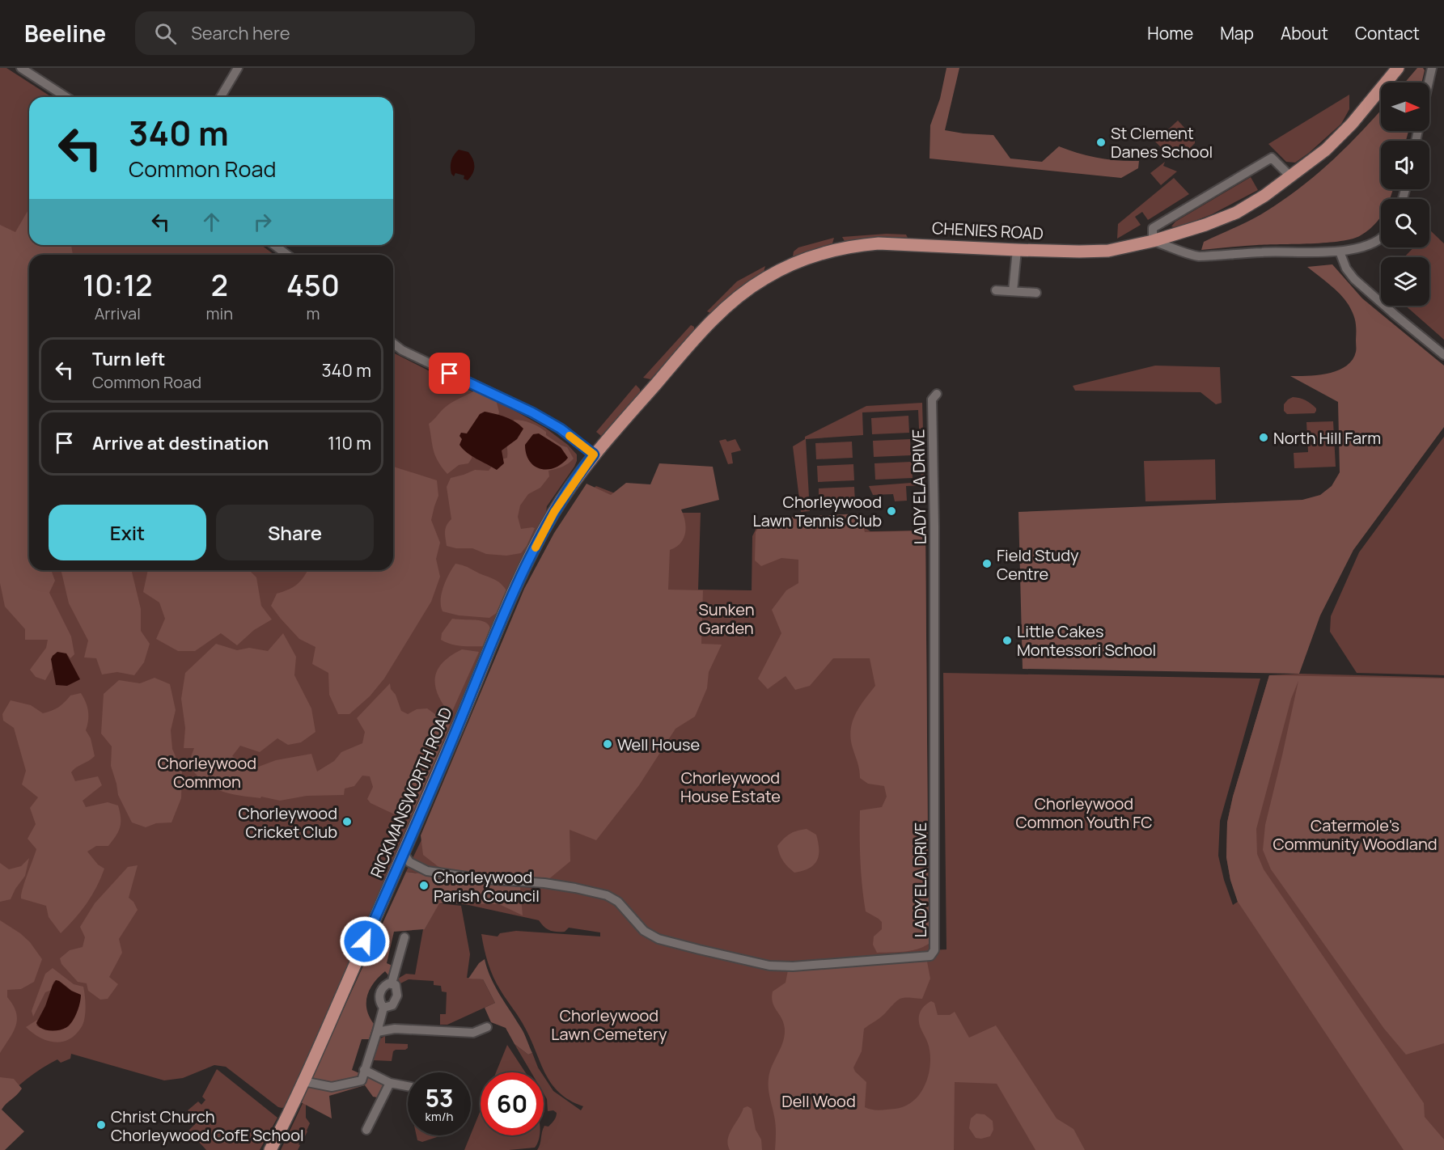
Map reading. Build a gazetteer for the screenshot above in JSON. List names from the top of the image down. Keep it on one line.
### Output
{"streets":{"main road":["CHENIES ROAD","RICKMANSWORTH ROAD"],"street":["LADY ELA DRIVE"]},"crossings":[["CHENIES ROAD","RICKMANSWORTH ROAD"],["LADY ELA DRIVE","RICKMANSWORTH ROAD"]],"parks":["Sunken Garden","Chorleywood Common","Chorleywood House Estate","Chorleywood Common Youth FC","Catermole's Community Woodland","Chorleywood Lawn Cemetery","Dell Wood"],"places":["St Clement Danes School","North Hill Farm","Chorleywood Lawn Tennis Club","Field Study Centre","Little Cakes Montessori School","Well House","Chorleywood Cricket Club","Chorleywood Parish Council","Christ Church Chorleywood CofE School"],"north":"right","page":{"header":"Beeline","search":"Search here","nav":["Home","Map","About","Contact"],"turn":["340 m","Common Road"],"eta":["10:12","Arrival","2","min","450","m"],"list":[{"name":"Turn left","note":"Common Road","value":"340 m"},{"name":"Arrive at destination","value":"110 m"}],"buttons":["Exit","Share"],"speed":"53 km/h","limit":"60"}}
